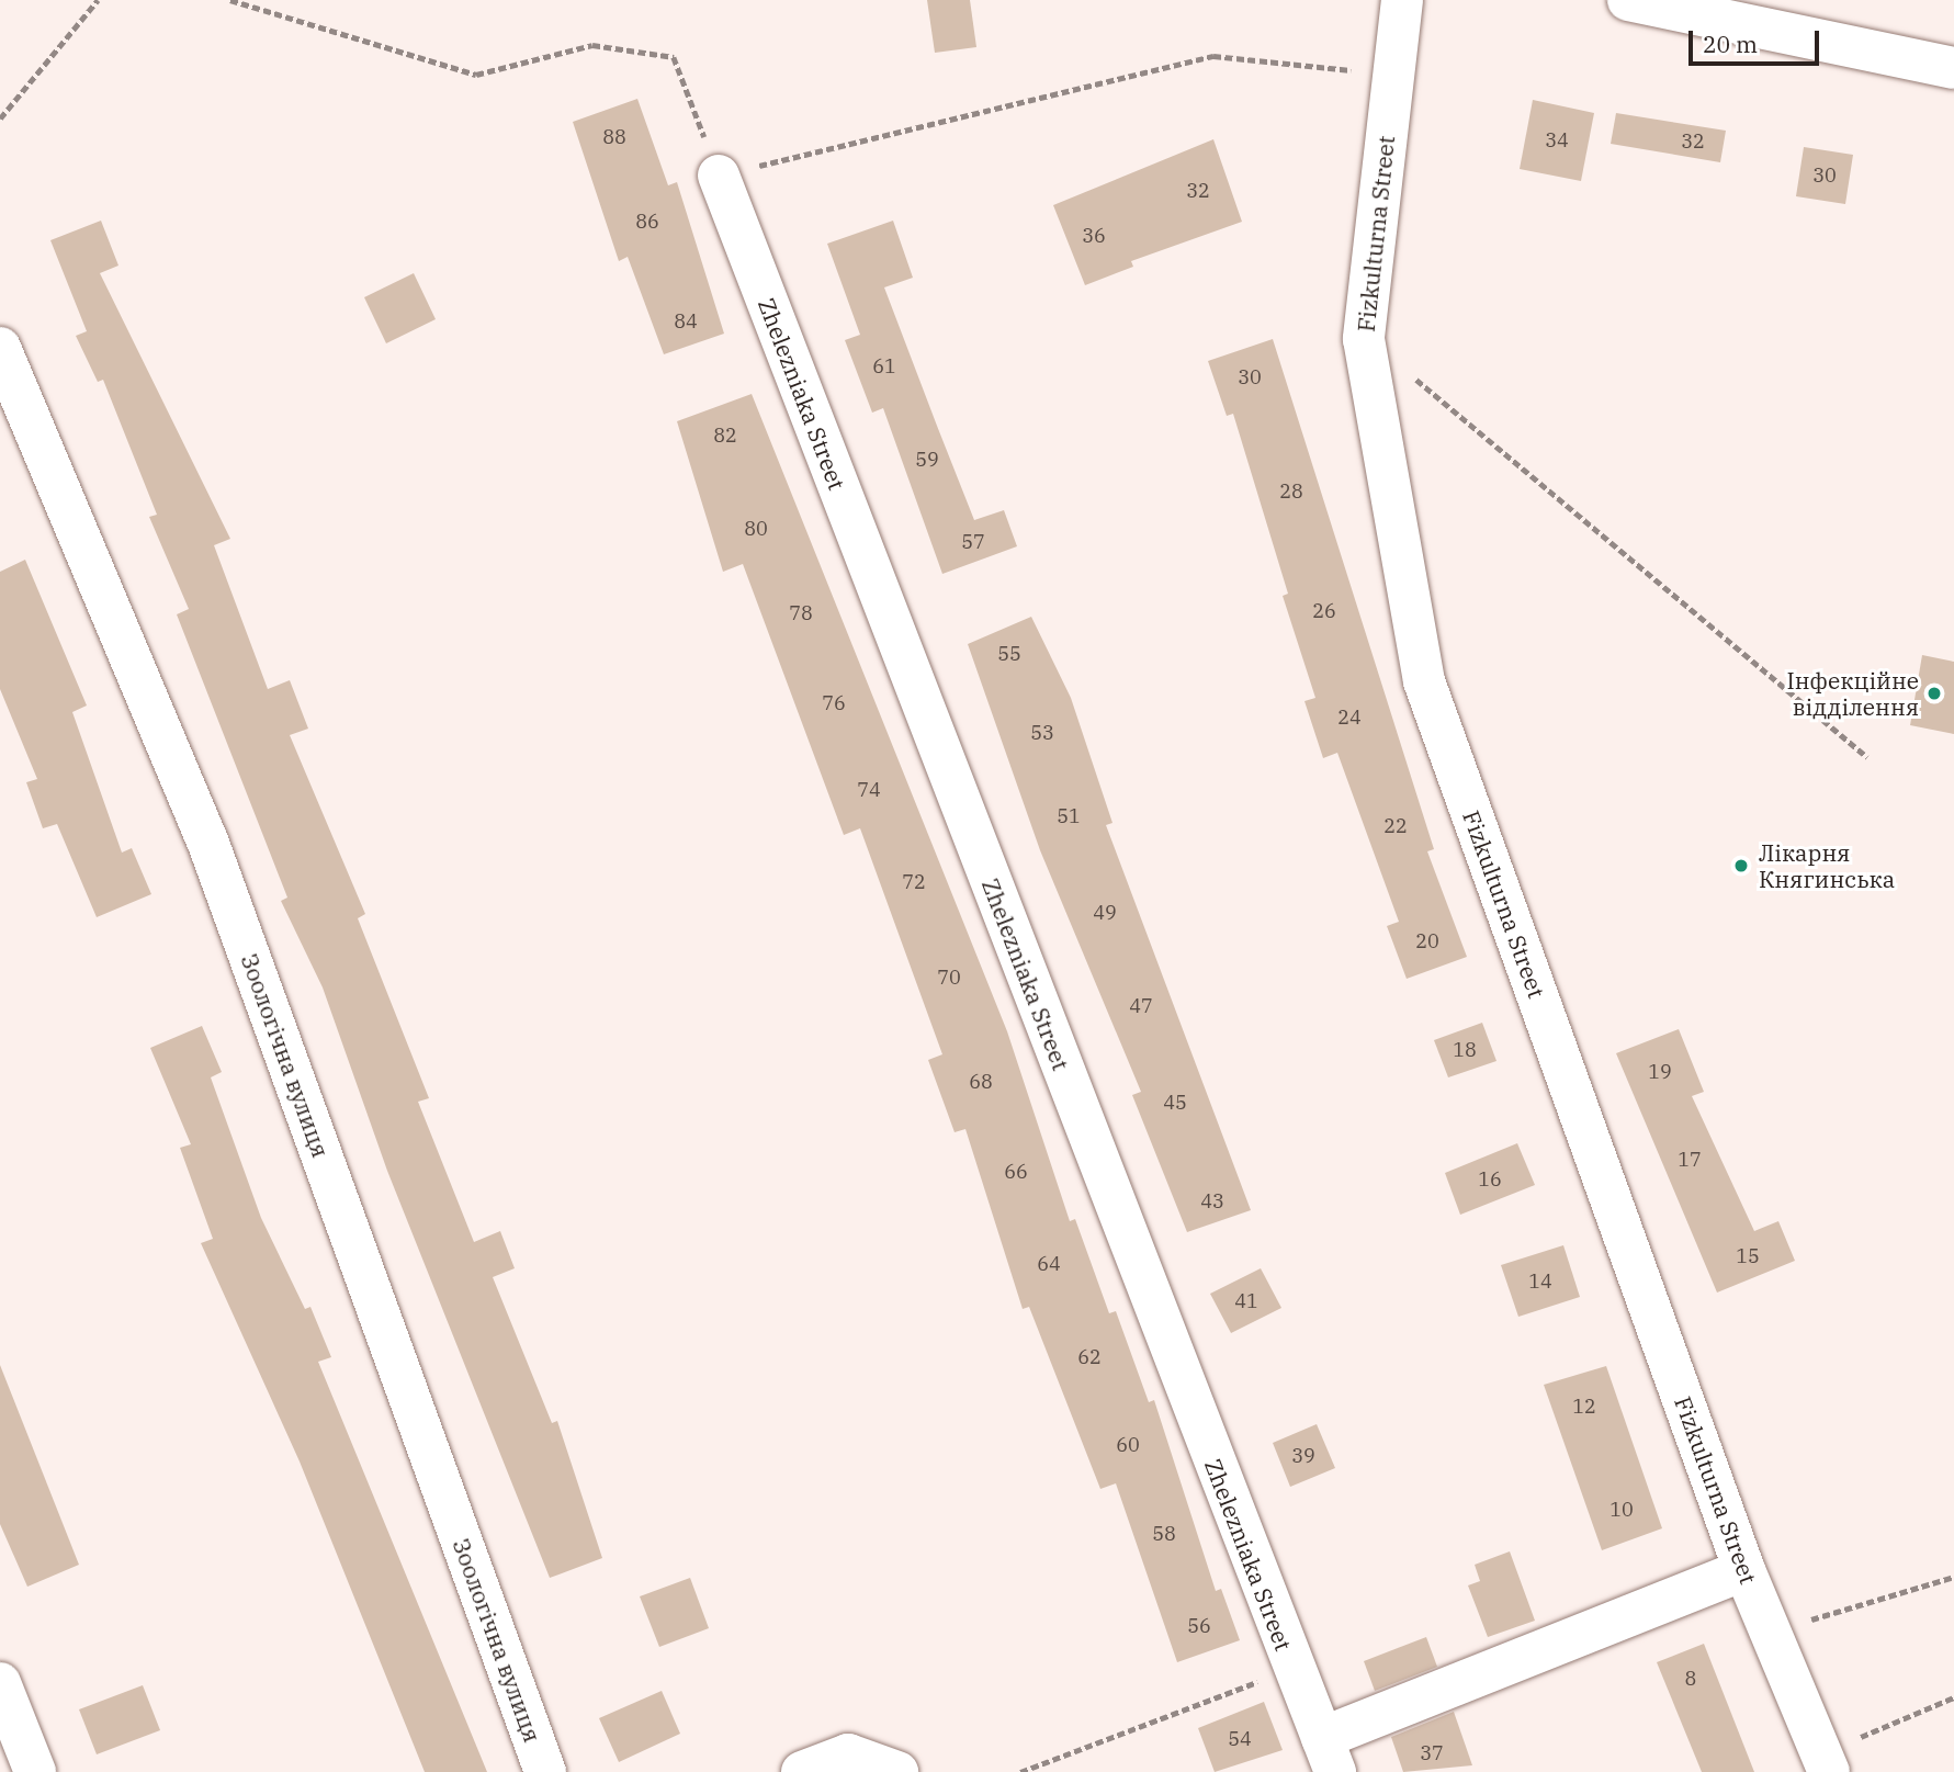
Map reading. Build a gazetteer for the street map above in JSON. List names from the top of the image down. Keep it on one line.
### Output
{"streets":{"street":["Fizkulturna Street","Zhelezniaka Street","Зоологічна вулиця"]},"places":["Інфекційне відділення","Лікарня Княгинська"],"house_numbers":["88","34","32","30","32","86","36","84","61","30","82","59","28","80","57","26","78","55","76","24","53","74","51","22","72","49","20","70","47","18","19","68","45","17","66","16","43","15","64","14","41","62","12","60","39","10","58","56","8","54","37"],"scale_bar":"20 m"}
